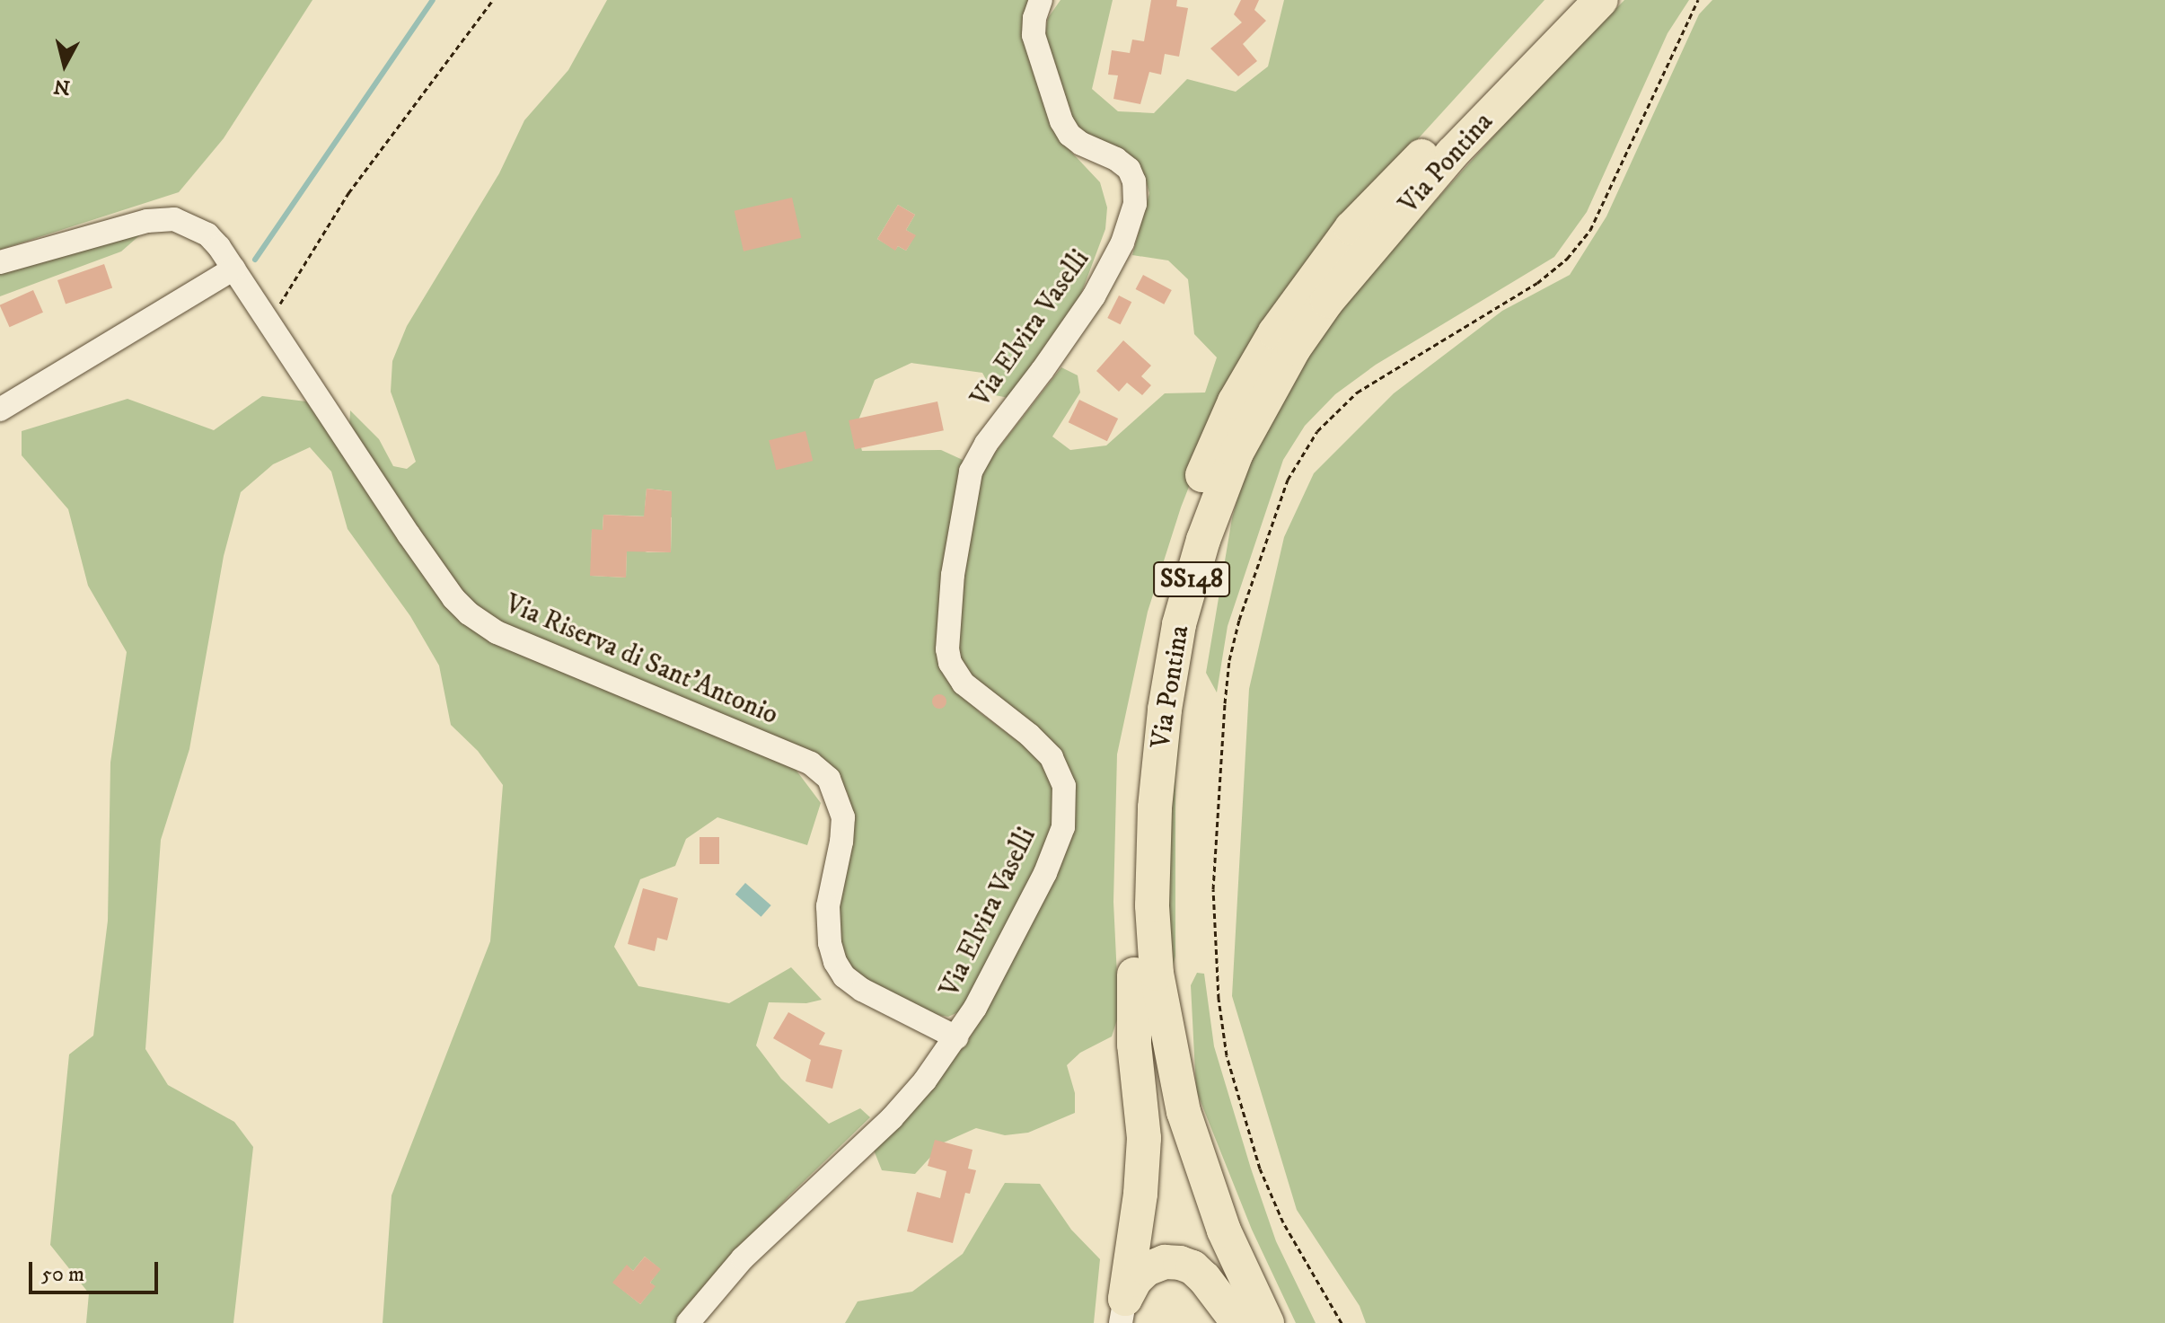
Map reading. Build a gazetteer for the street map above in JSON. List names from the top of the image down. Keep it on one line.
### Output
{"streets":{"highway":["Via Pontina","SS148"],"street":["Via Elvira Vaselli","Via Riserva di Sant'Antonio"]},"crossings":[["Via Elvira Vaselli","Via Riserva di Sant'Antonio"]],"scale_bar":"50 m","north":"bottom"}
